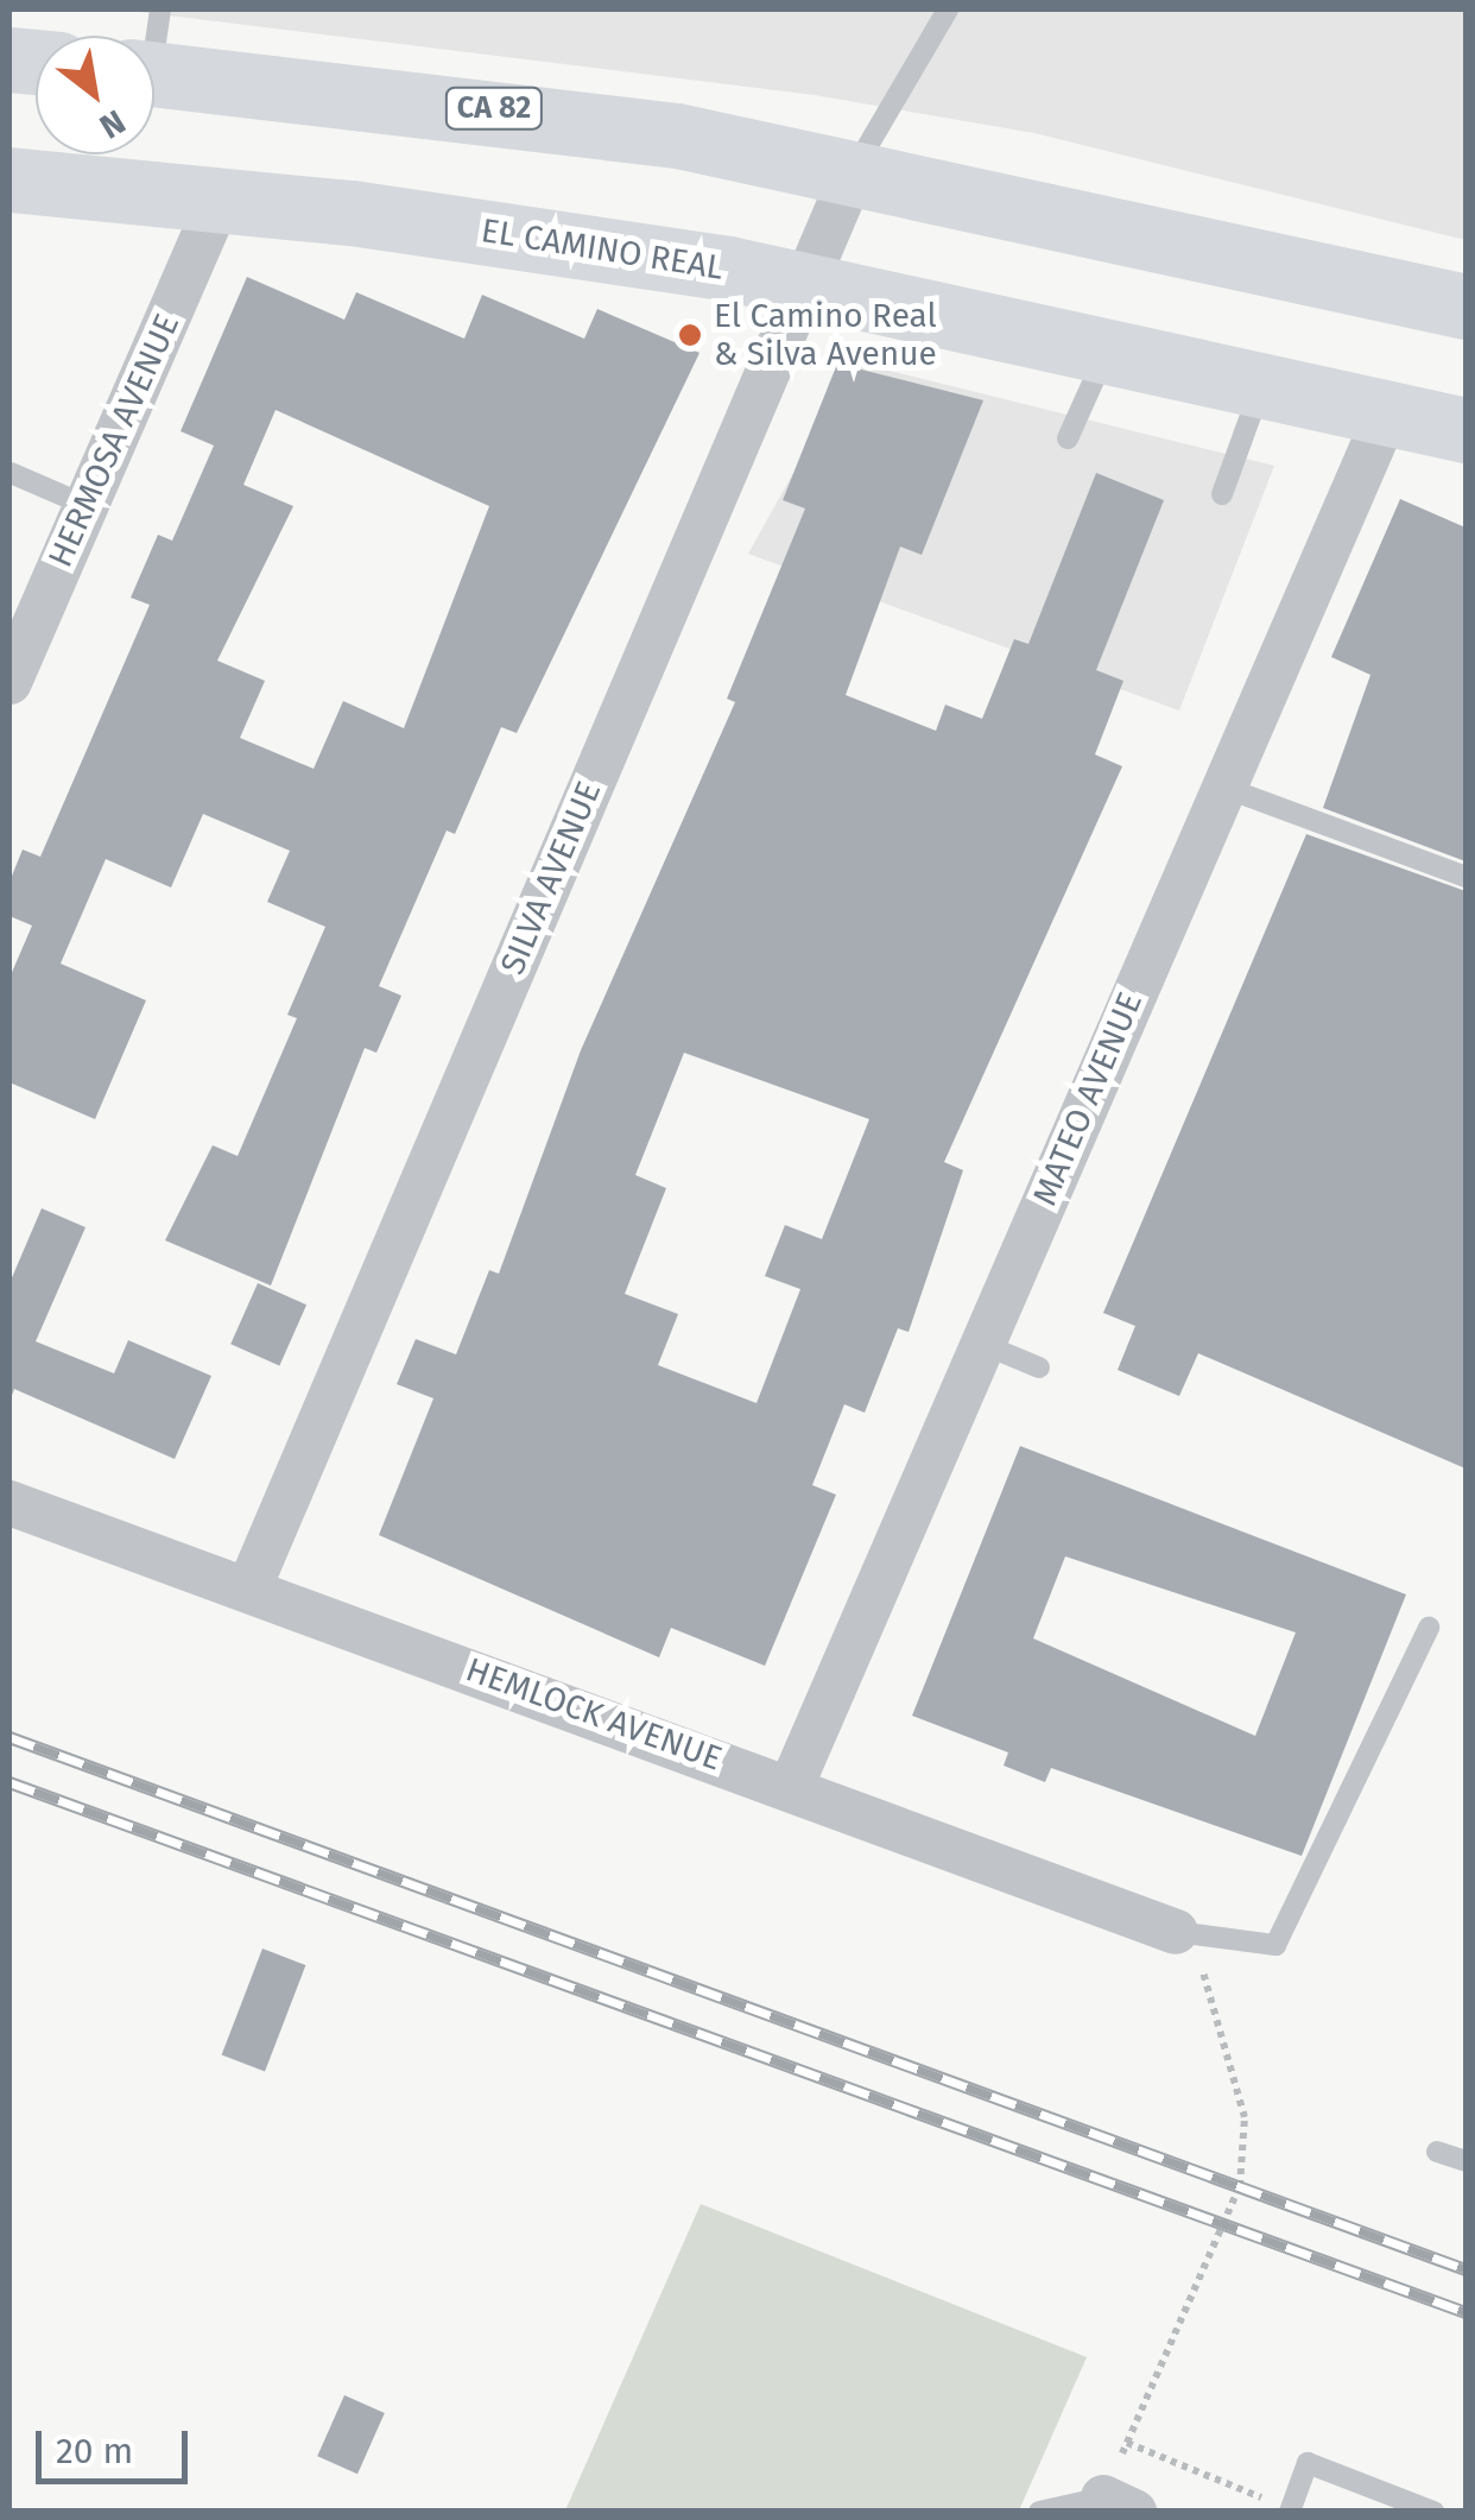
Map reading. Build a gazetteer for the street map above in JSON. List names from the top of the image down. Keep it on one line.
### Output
{"streets":{"main road":["CA 82","EL CAMINO REAL"],"street":["HERMOSA AVENUE","SILVA AVENUE","MATEO AVENUE","HEMLOCK AVENUE"]},"crossings":[["CA 82","SILVA AVENUE"],["EL CAMINO REAL","HERMOSA AVENUE"],["EL CAMINO REAL","SILVA AVENUE"],["EL CAMINO REAL","MATEO AVENUE"],["SILVA AVENUE","HEMLOCK AVENUE"],["MATEO AVENUE","HEMLOCK AVENUE"]],"places":["El Camino Real & Silva Avenue"],"scale_bar":"20 m","north":"bottom right"}
